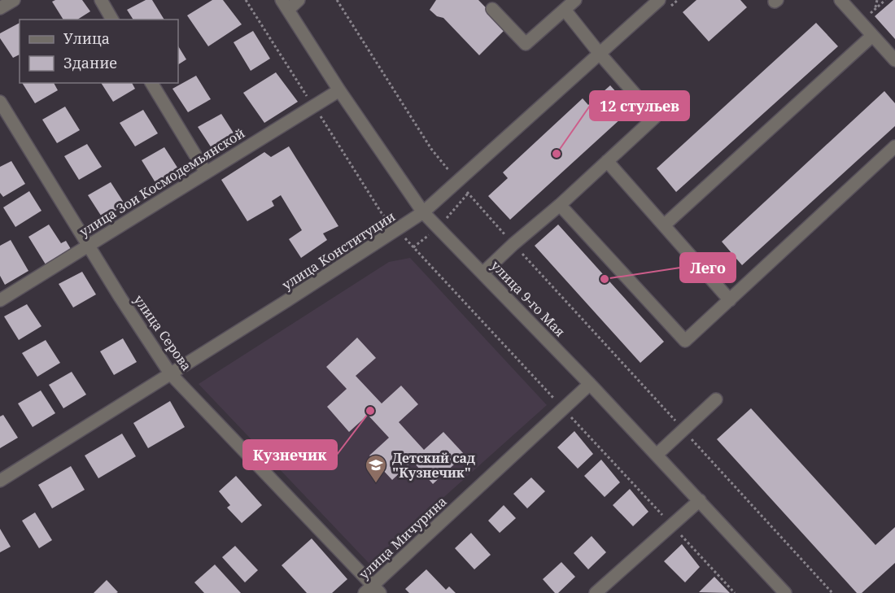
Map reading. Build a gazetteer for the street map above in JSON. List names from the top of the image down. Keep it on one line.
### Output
{"streets":{"street":["улица Зои Космодемьянской","улица Конституции","улица 9-го Мая","улица Серова","улица Мичурина"]},"crossings":[["улица Зои Космодемьянской","улица 9-го Мая"],["улица Зои Космодемьянской","улица Серова"],["улица Конституции","улица 9-го Мая"],["улица Конституции","улица Серова"],["улица 9-го Мая","улица Мичурина"],["улица Серова","улица Мичурина"]],"places":{"other":["12 стульев","Лего","Кузнечик"],"school or university":["Детский сад \"Кузнечик\""]},"legend":["Улица","Здание"]}
